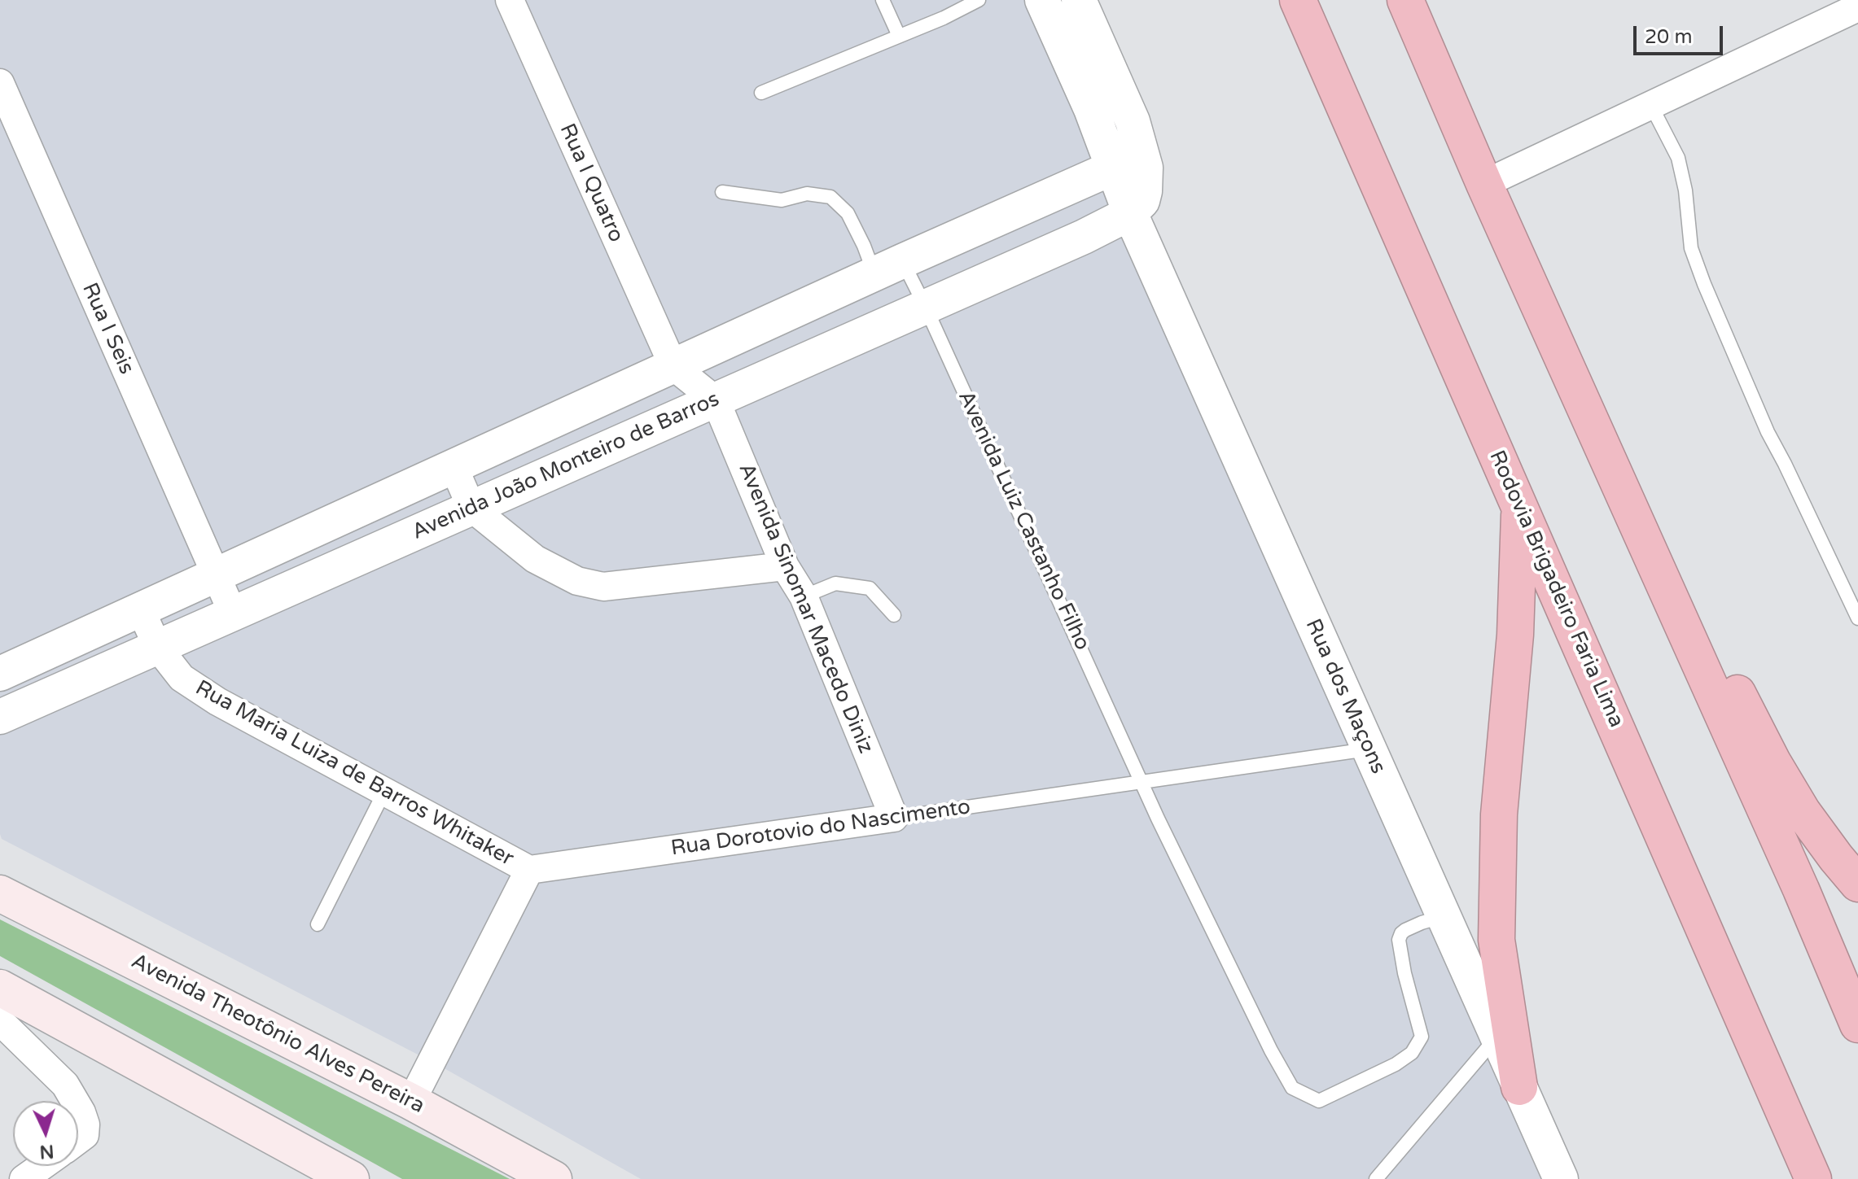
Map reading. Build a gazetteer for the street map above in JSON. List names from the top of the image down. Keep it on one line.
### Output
{"streets":{"highway":["Rodovia Brigadeiro Faria Lima"],"main road":["Avenida Theotônio Alves Pereira"],"street":["Rua I Quatro","Rua I Seis","Avenida João Monteiro de Barros","Avenida Sinomar Macedo Diniz","Rua dos Maçons","Rua Maria Luiza de Barros Whitaker","Rua Dorotovio do Nascimento"],"lane":["Avenida Luiz Castanho Filho"]},"crossings":[["Rua I Seis","Avenida João Monteiro de Barros"],["Avenida João Monteiro de Barros","Avenida Luiz Castanho Filho"],["Avenida João Monteiro de Barros","Avenida Sinomar Macedo Diniz"],["Avenida João Monteiro de Barros","Rua dos Maçons"],["Avenida João Monteiro de Barros","Rua Maria Luiza de Barros Whitaker"],["Avenida Luiz Castanho Filho","Rua dos Maçons"],["Avenida Luiz Castanho Filho","Rua Dorotovio do Nascimento"],["Avenida Sinomar Macedo Diniz","Rua Dorotovio do Nascimento"],["Rua dos Maçons","Rua Dorotovio do Nascimento"],["Rua Maria Luiza de Barros Whitaker","Rua Dorotovio do Nascimento"]],"scale_bar":"20 m","north":"bottom"}
